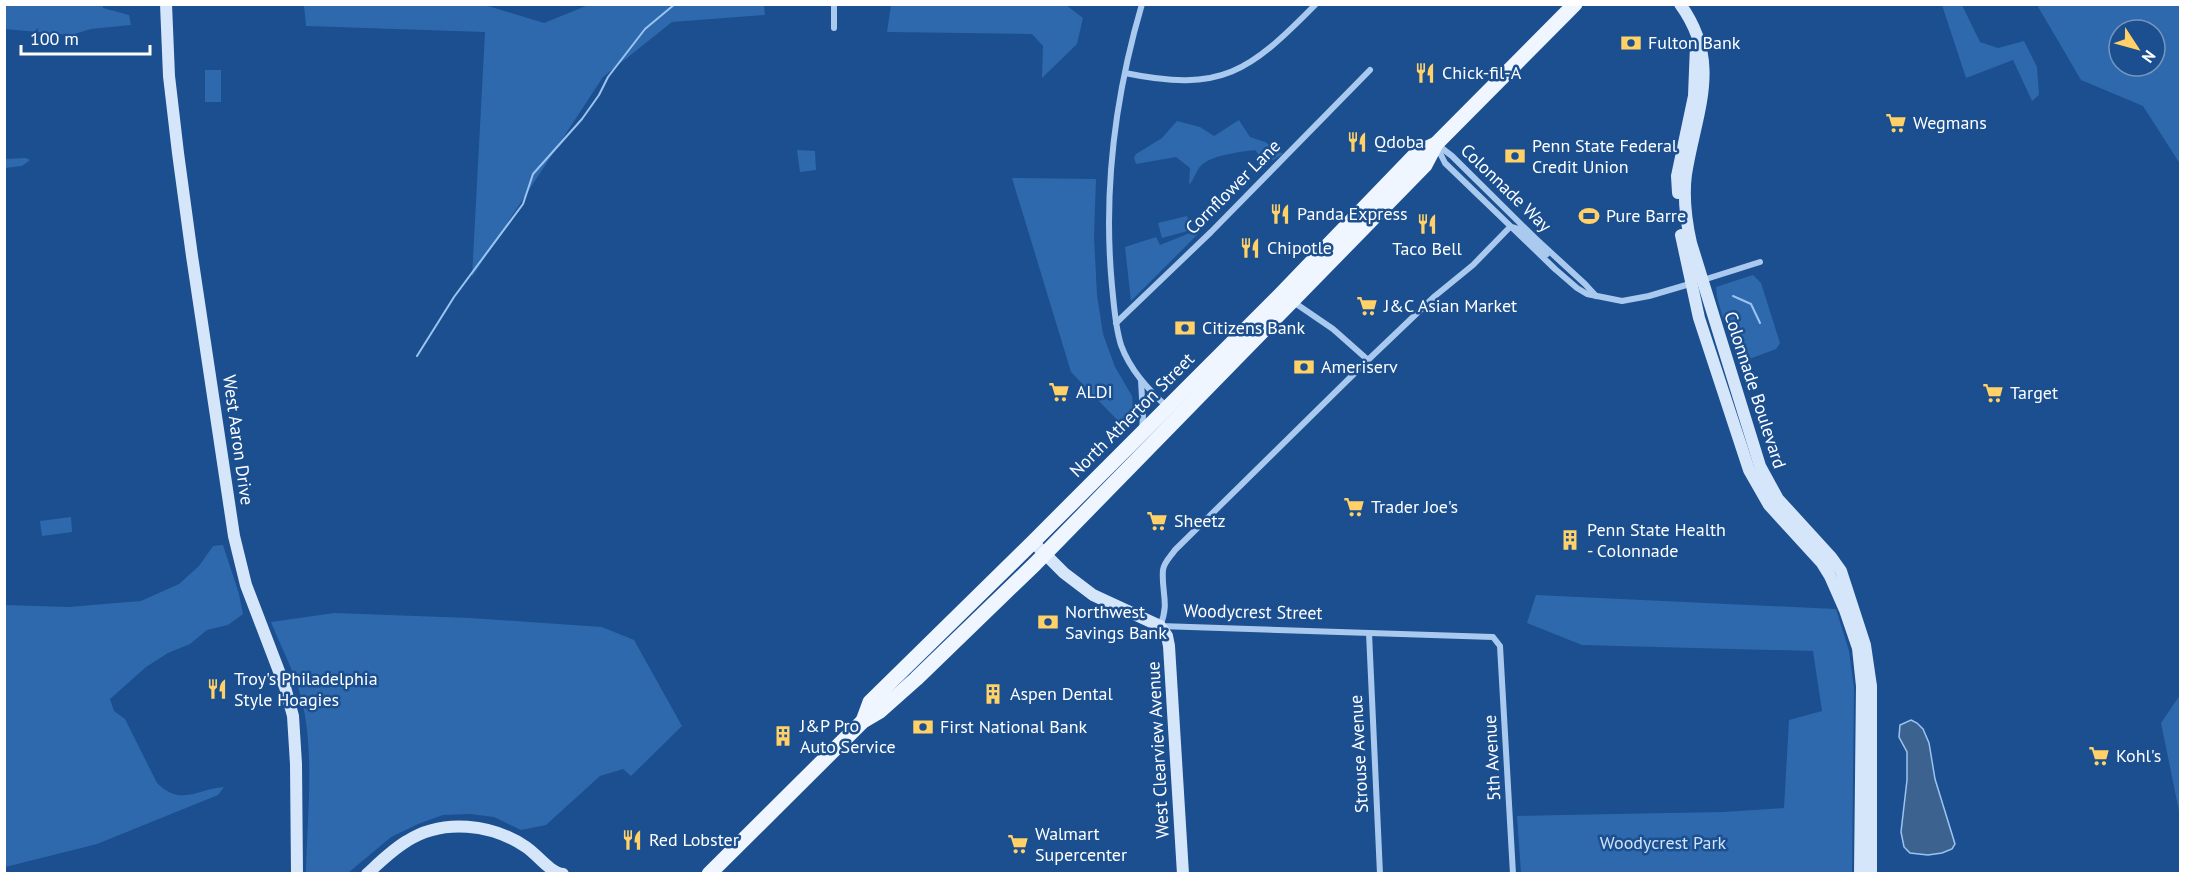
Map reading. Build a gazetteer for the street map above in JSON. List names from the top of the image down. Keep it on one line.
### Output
{"streets":{"main road":["North Atherton Street"],"street":["Cornflower Lane","Colonnade Way","Colonnade Boulevard","West Aaron Drive","Woodycrest Street","West Clearview Avenue","Strouse Avenue","5th Avenue"]},"crossings":[["Colonnade Way","Colonnade Boulevard"],["Colonnade Way","North Atherton Street"],["North Atherton Street","Woodycrest Street"],["Woodycrest Street","West Clearview Avenue"],["Woodycrest Street","Strouse Avenue"],["Woodycrest Street","5th Avenue"]],"parks":["Woodycrest Park"],"places":{"bank":["Fulton Bank","Penn State Federal Credit Union","Citizens Bank","Ameriserv","Northwest Savings Bank","First National Bank"],"restaurant":["Chick-fil-A","Qdoba","Panda Express","Taco Bell","Chipotle","Troy's Philadelphia Style Hoagies","Red Lobster"],"supermarket":["Wegmans","J&C Asian Market","ALDI","Target","Trader Joe's","Sheetz","Kohl's","Walmart Supercenter"],"sports":["Pure Barre"],"building":["Penn State Health - Colonnade","Aspen Dental","J&P Pro Auto Service"]},"scale_bar":"100 m","north":"bottom right"}
